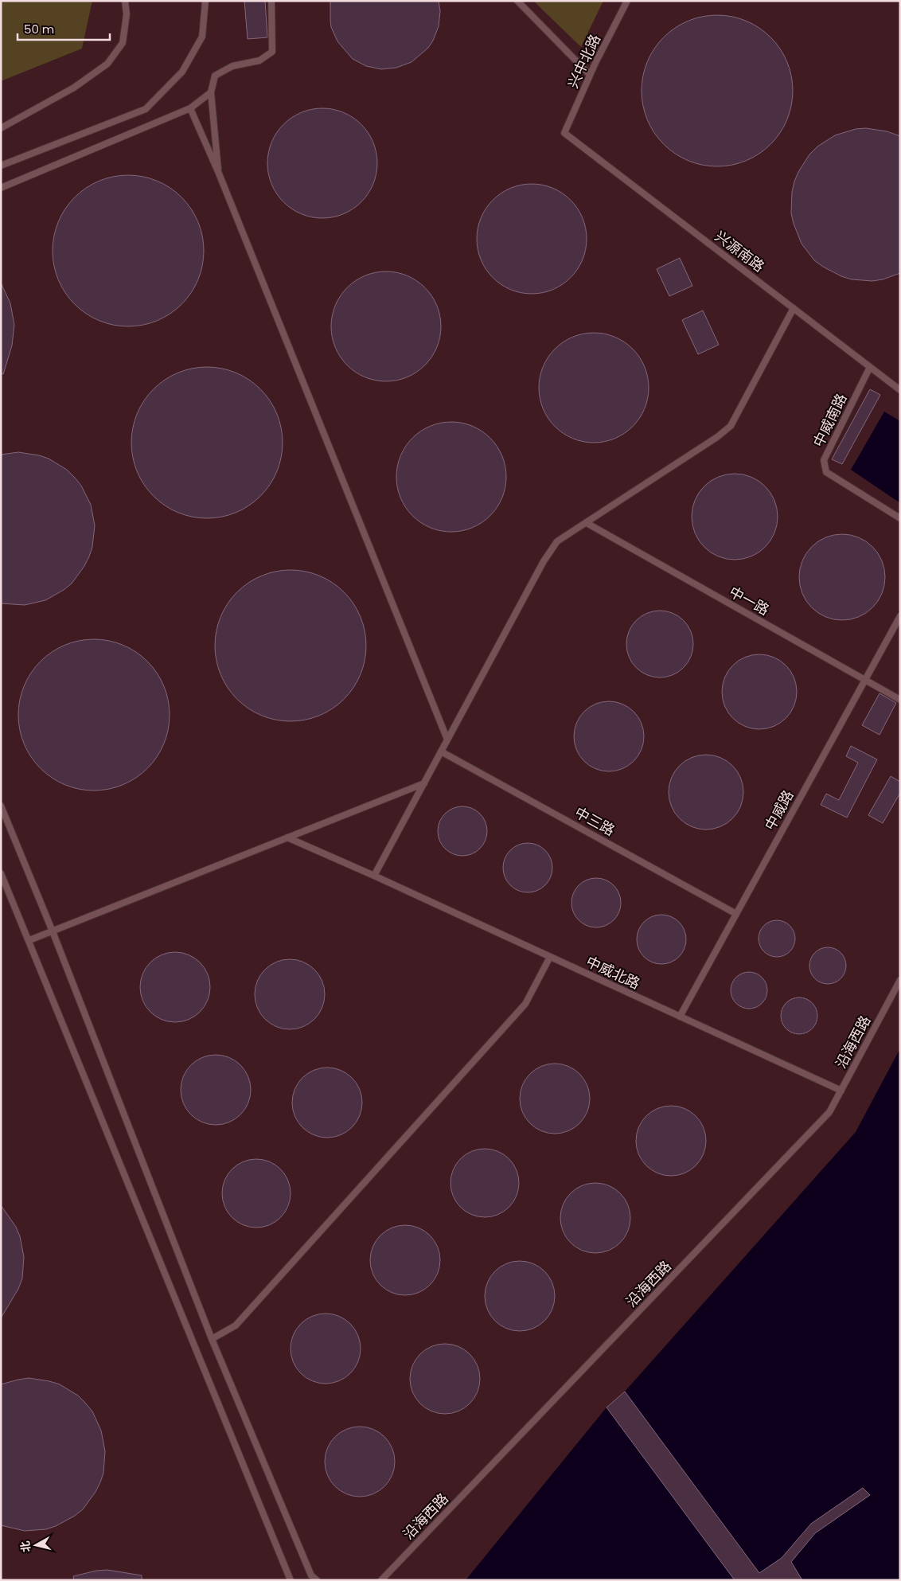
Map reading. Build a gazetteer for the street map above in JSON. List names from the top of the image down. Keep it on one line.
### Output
{"streets":{"lane":["兴中北路","兴源南路","中威南路","中一路","中威路","中三路","中威北路","沿海西路"]},"crossings":[["兴中北路","兴源南路"],["兴源南路","中威南路"],["中一路","中威路"],["中威路","中三路"],["中威路","中威北路"],["中威北路","沿海西路"]],"scale_bar":"50 m","north":"left"}
